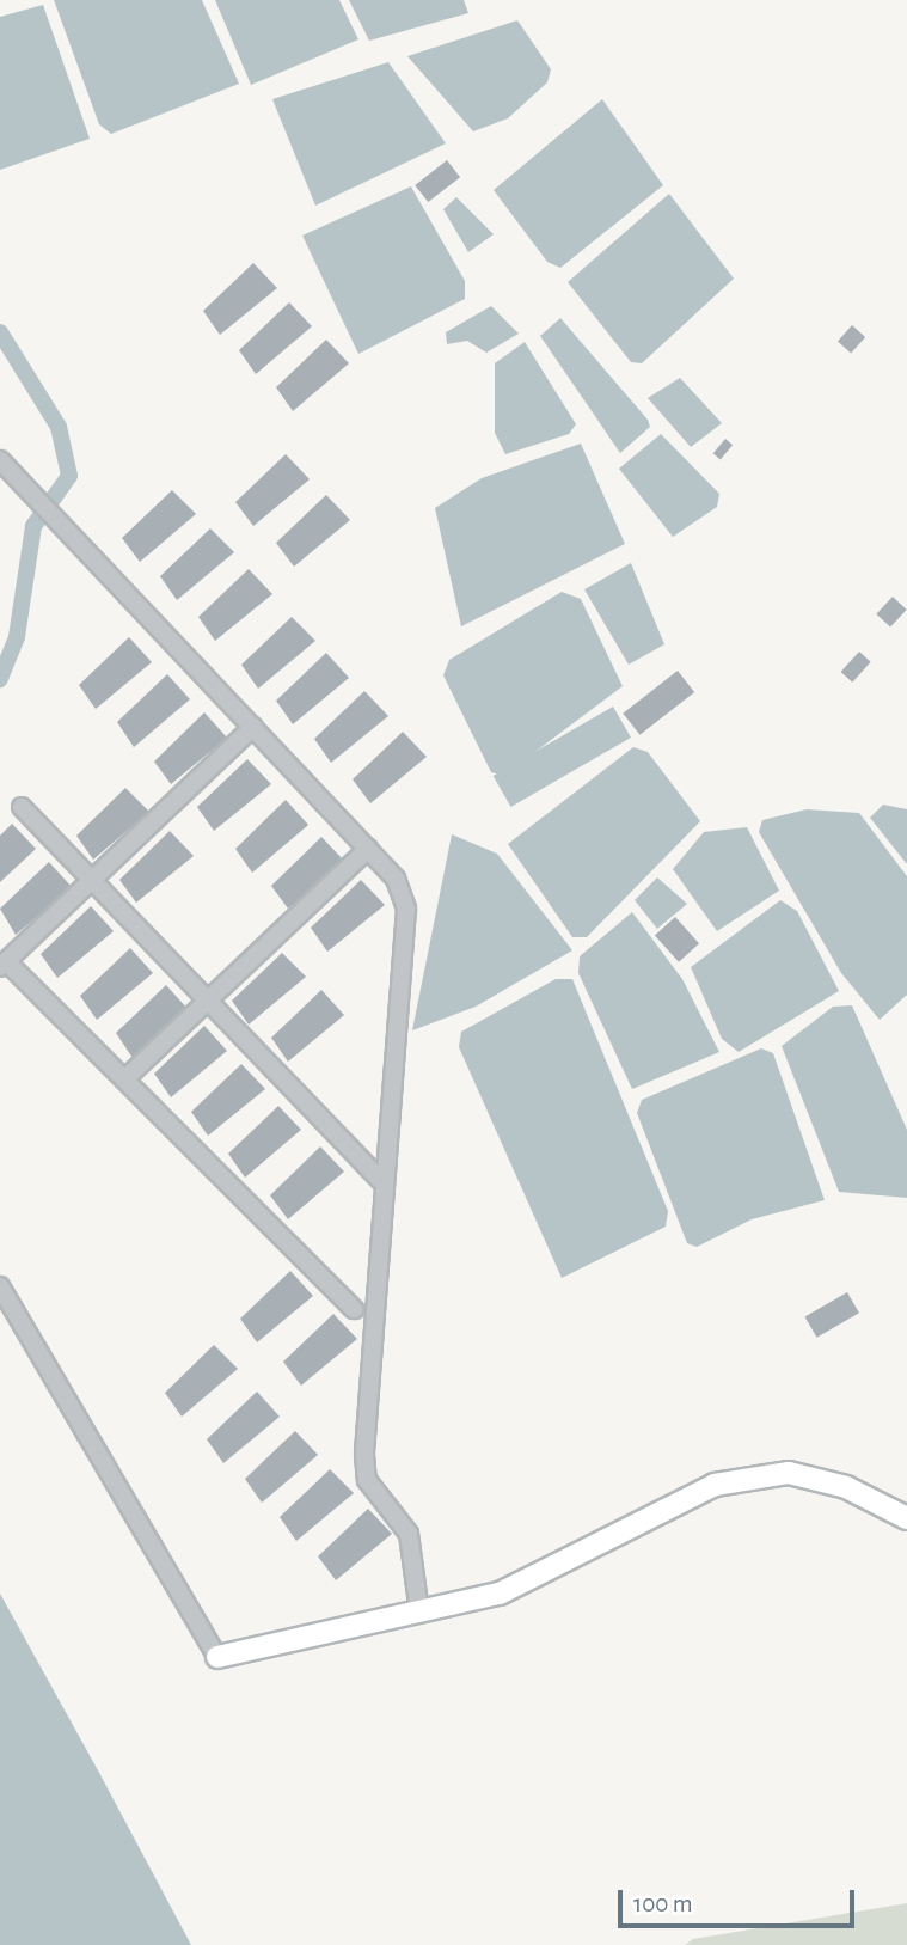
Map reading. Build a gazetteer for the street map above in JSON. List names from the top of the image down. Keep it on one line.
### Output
{"scale_bar":"100 m"}
